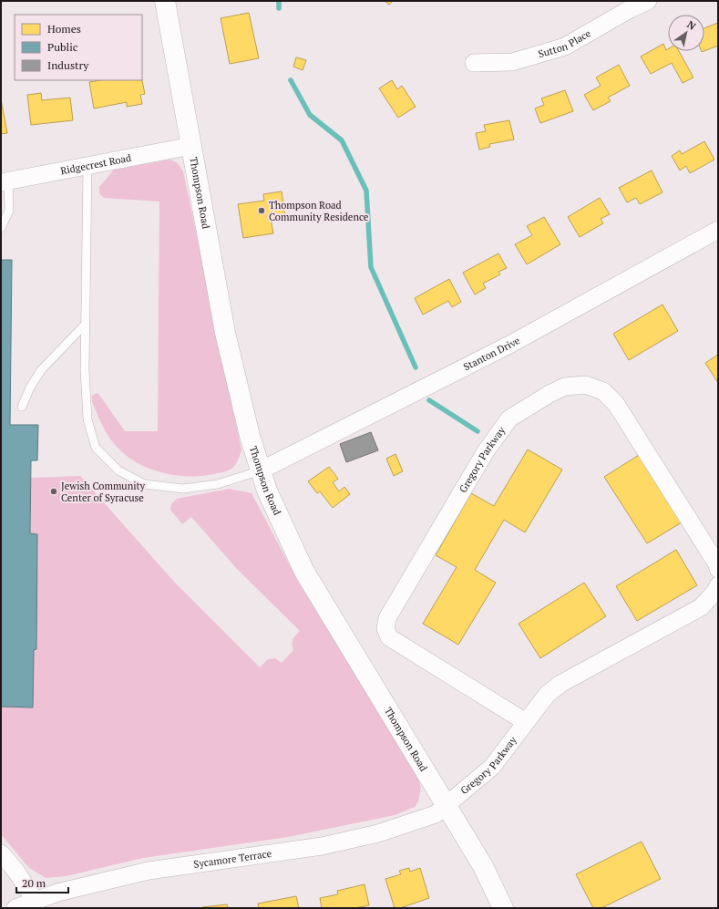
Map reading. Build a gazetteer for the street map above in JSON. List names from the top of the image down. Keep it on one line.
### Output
{"streets":{"street":["Sutton Place","Ridgecrest Road","Thompson Road","Stanton Drive","Gregory Parkway","Sycamore Terrace"]},"crossings":[["Ridgecrest Road","Thompson Road"],["Thompson Road","Stanton Drive"],["Thompson Road","Gregory Parkway"],["Thompson Road","Sycamore Terrace"],["Gregory Parkway","Sycamore Terrace"]],"places":["Thompson Road Community Residence","Jewish Community Center of Syracuse"],"legend":["Homes","Public","Industry"],"scale_bar":"20 m","north":"top right"}
